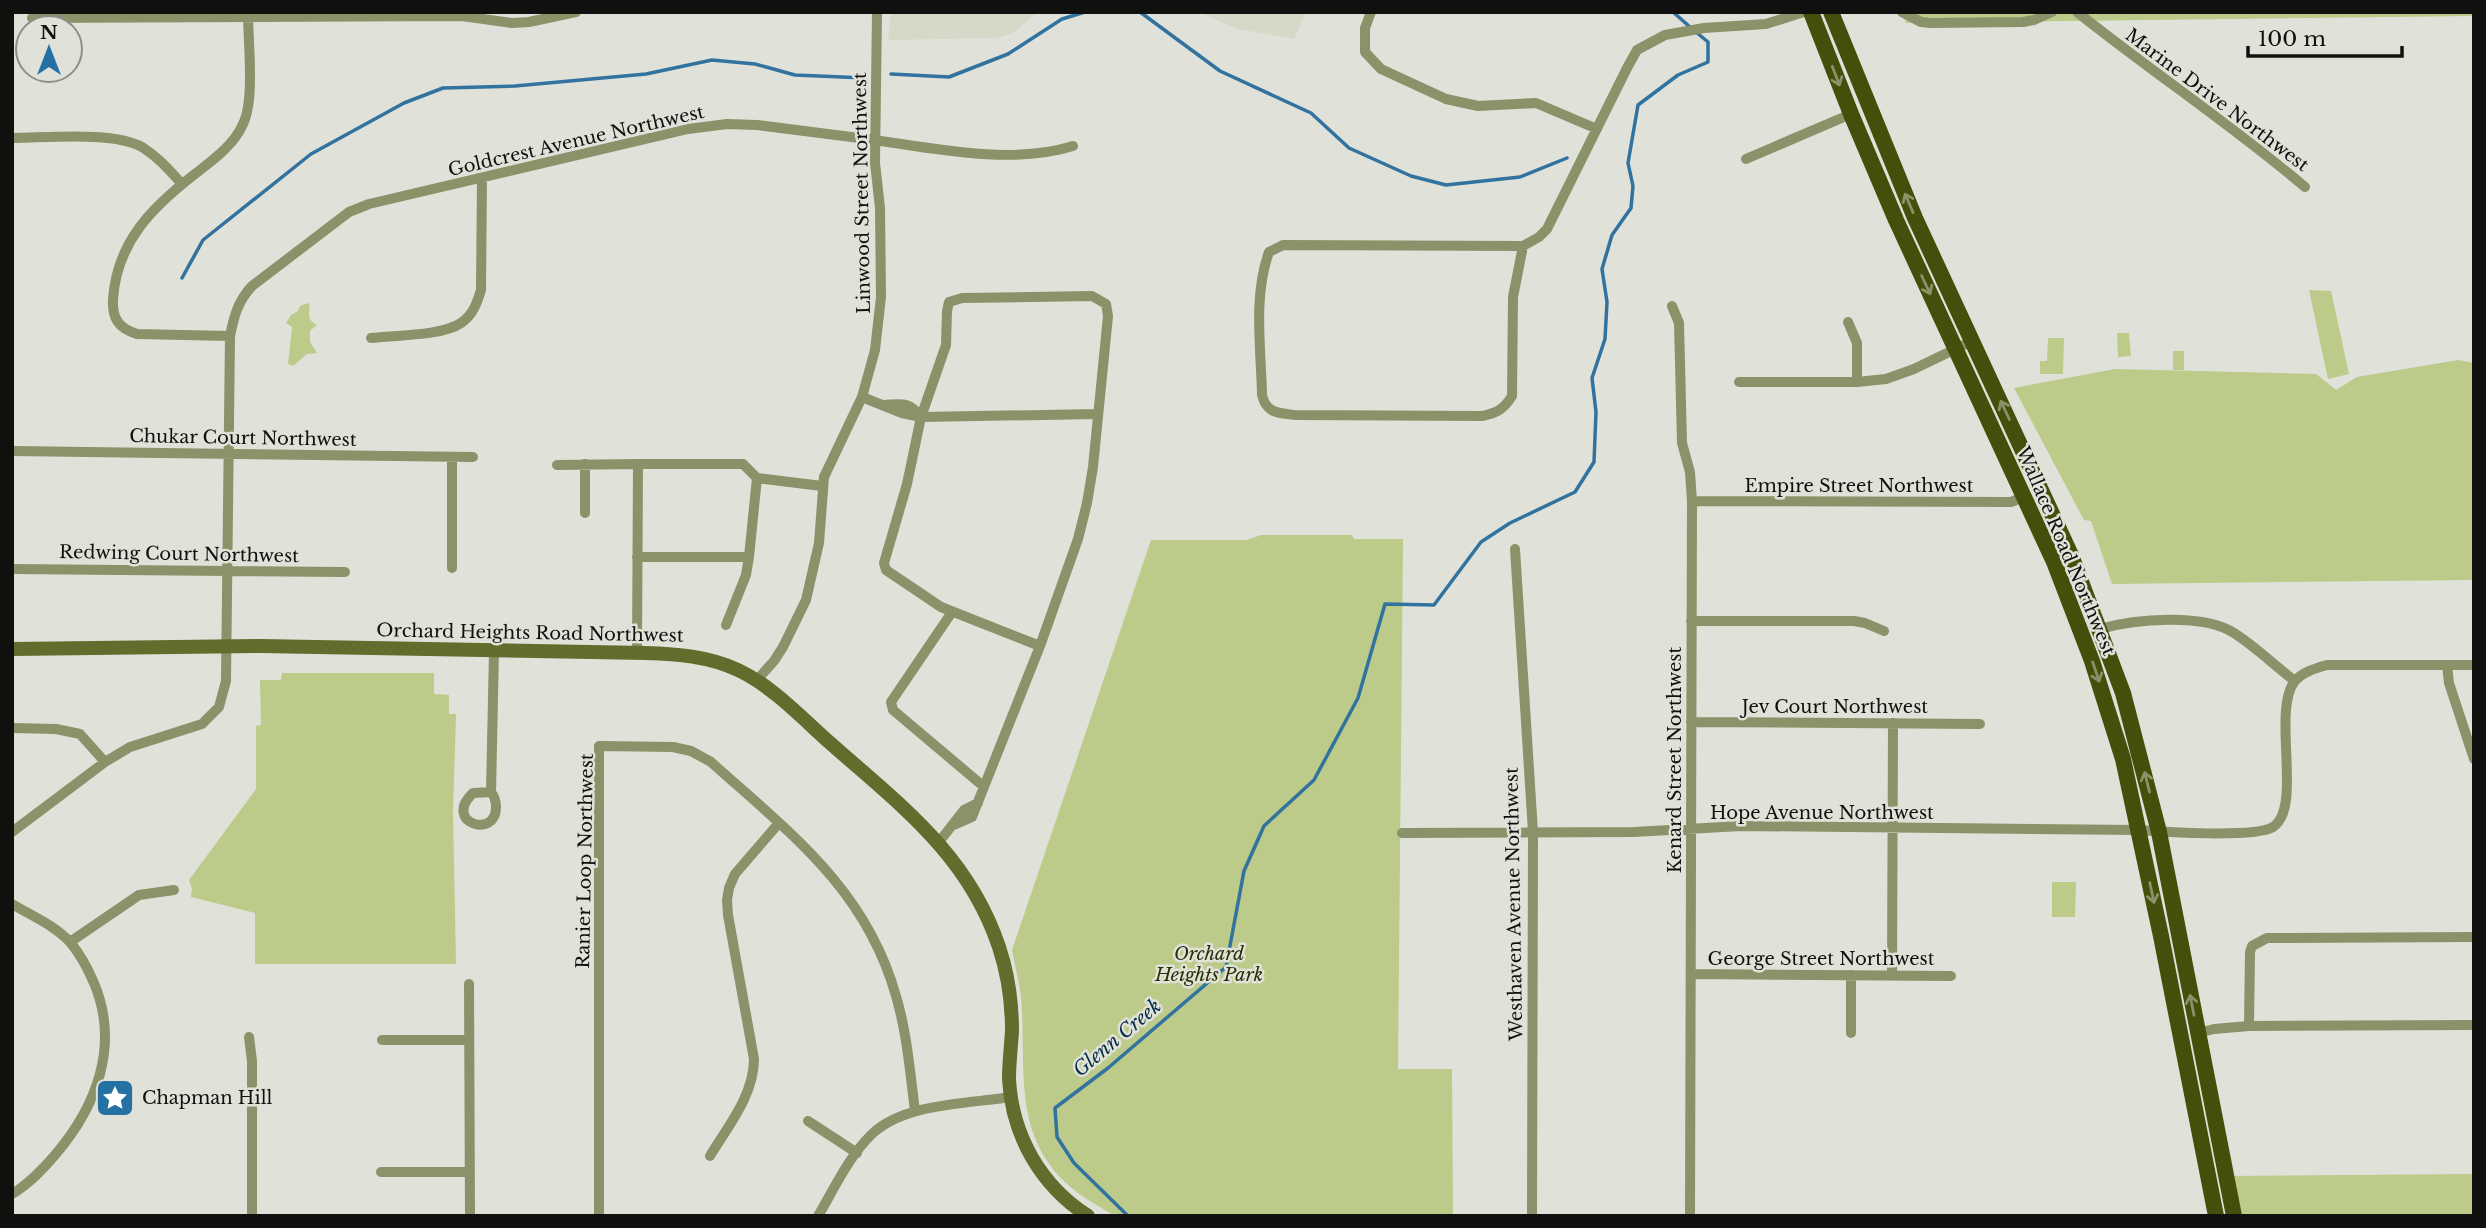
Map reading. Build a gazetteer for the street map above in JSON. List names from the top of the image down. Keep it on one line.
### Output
{"streets":{"main road":["Wallace Road Northwest","Orchard Heights Road Northwest"],"street":["Marine Drive Northwest","Goldcrest Avenue Northwest","Linwood Street Northwest","Chukar Court Northwest","Empire Street Northwest","Redwing Court Northwest","Jev Court Northwest","Kenard Street Northwest","Hope Avenue Northwest","Ranier Loop Northwest","Westhaven Avenue Northwest","George Street Northwest"]},"crossings":[["Goldcrest Avenue Northwest","Linwood Street Northwest"],["Goldcrest Avenue Northwest","Chukar Court Northwest"],["Goldcrest Avenue Northwest","Redwing Court Northwest"],["Goldcrest Avenue Northwest","Orchard Heights Road Northwest"],["Linwood Street Northwest","Orchard Heights Road Northwest"],["Empire Street Northwest","Wallace Road Northwest"],["Empire Street Northwest","Kenard Street Northwest"],["Wallace Road Northwest","Hope Avenue Northwest"],["Jev Court Northwest","Kenard Street Northwest"],["Kenard Street Northwest","Hope Avenue Northwest"],["Kenard Street Northwest","George Street Northwest"],["Hope Avenue Northwest","Westhaven Avenue Northwest"]],"water":["Glenn Creek"],"parks":["Orchard Heights Park"],"places":{"place":["Chapman Hill"]},"scale_bar":"100 m","north":"top"}
